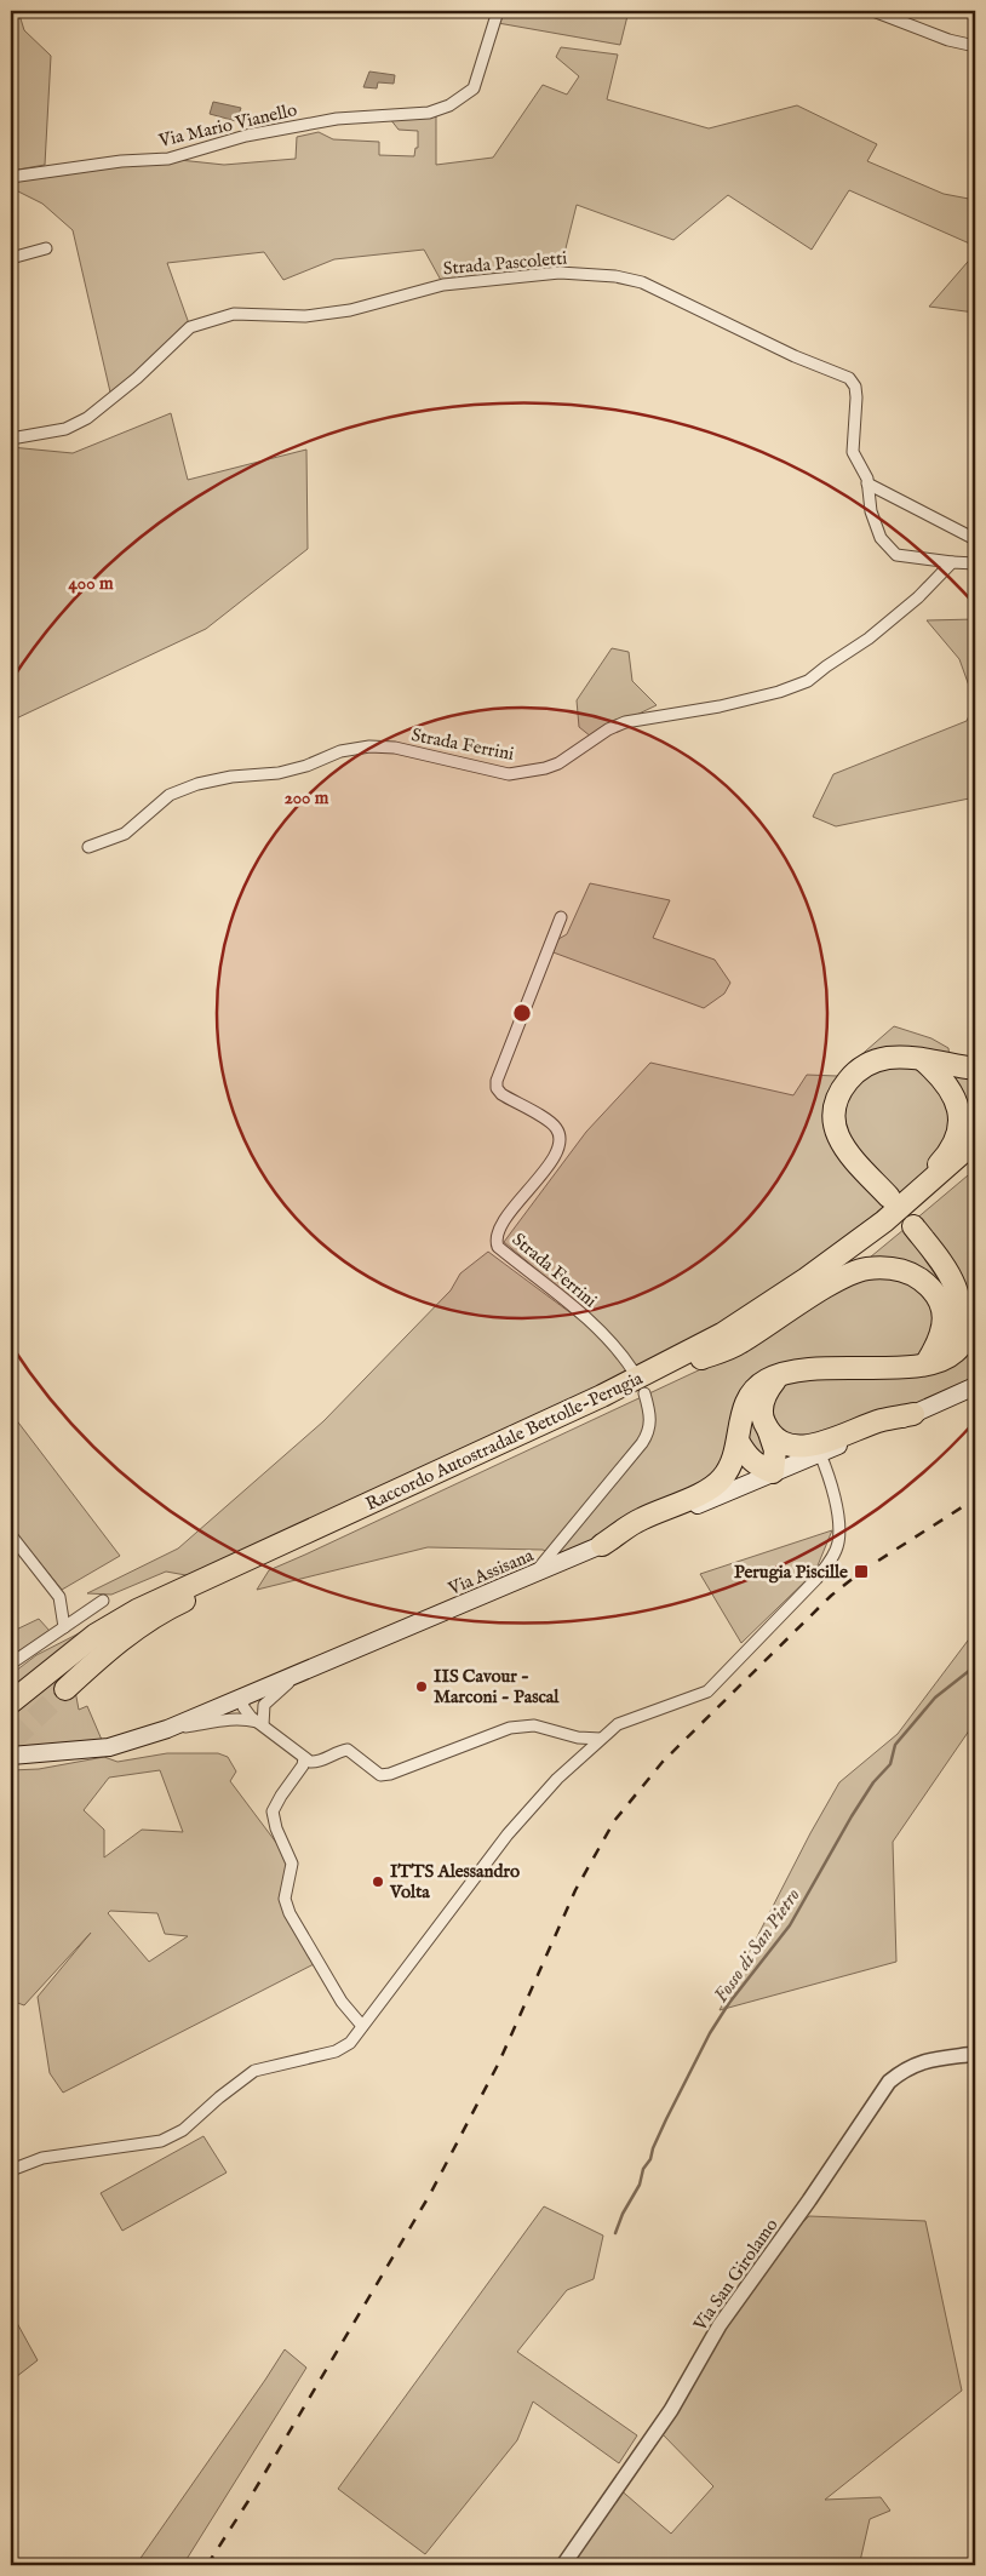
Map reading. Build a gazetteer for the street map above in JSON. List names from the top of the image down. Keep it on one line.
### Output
{"streets":{"highway":["Raccordo Autostradale Bettolle-Perugia"],"main road":["Via Assisana"],"street":["Via Mario Vianello","Strada Pascoletti","Strada Ferrini","Via San Girolamo"]},"crossings":[["Strada Pascoletti","Strada Ferrini"]],"water":["Fosso di San Pietro"],"places":{"transit":["Perugia Piscille"],"other":["IIS Cavour - Marconi - Pascal","ITTS Alessandro Volta"]},"rings":["400 m","200 m"]}
